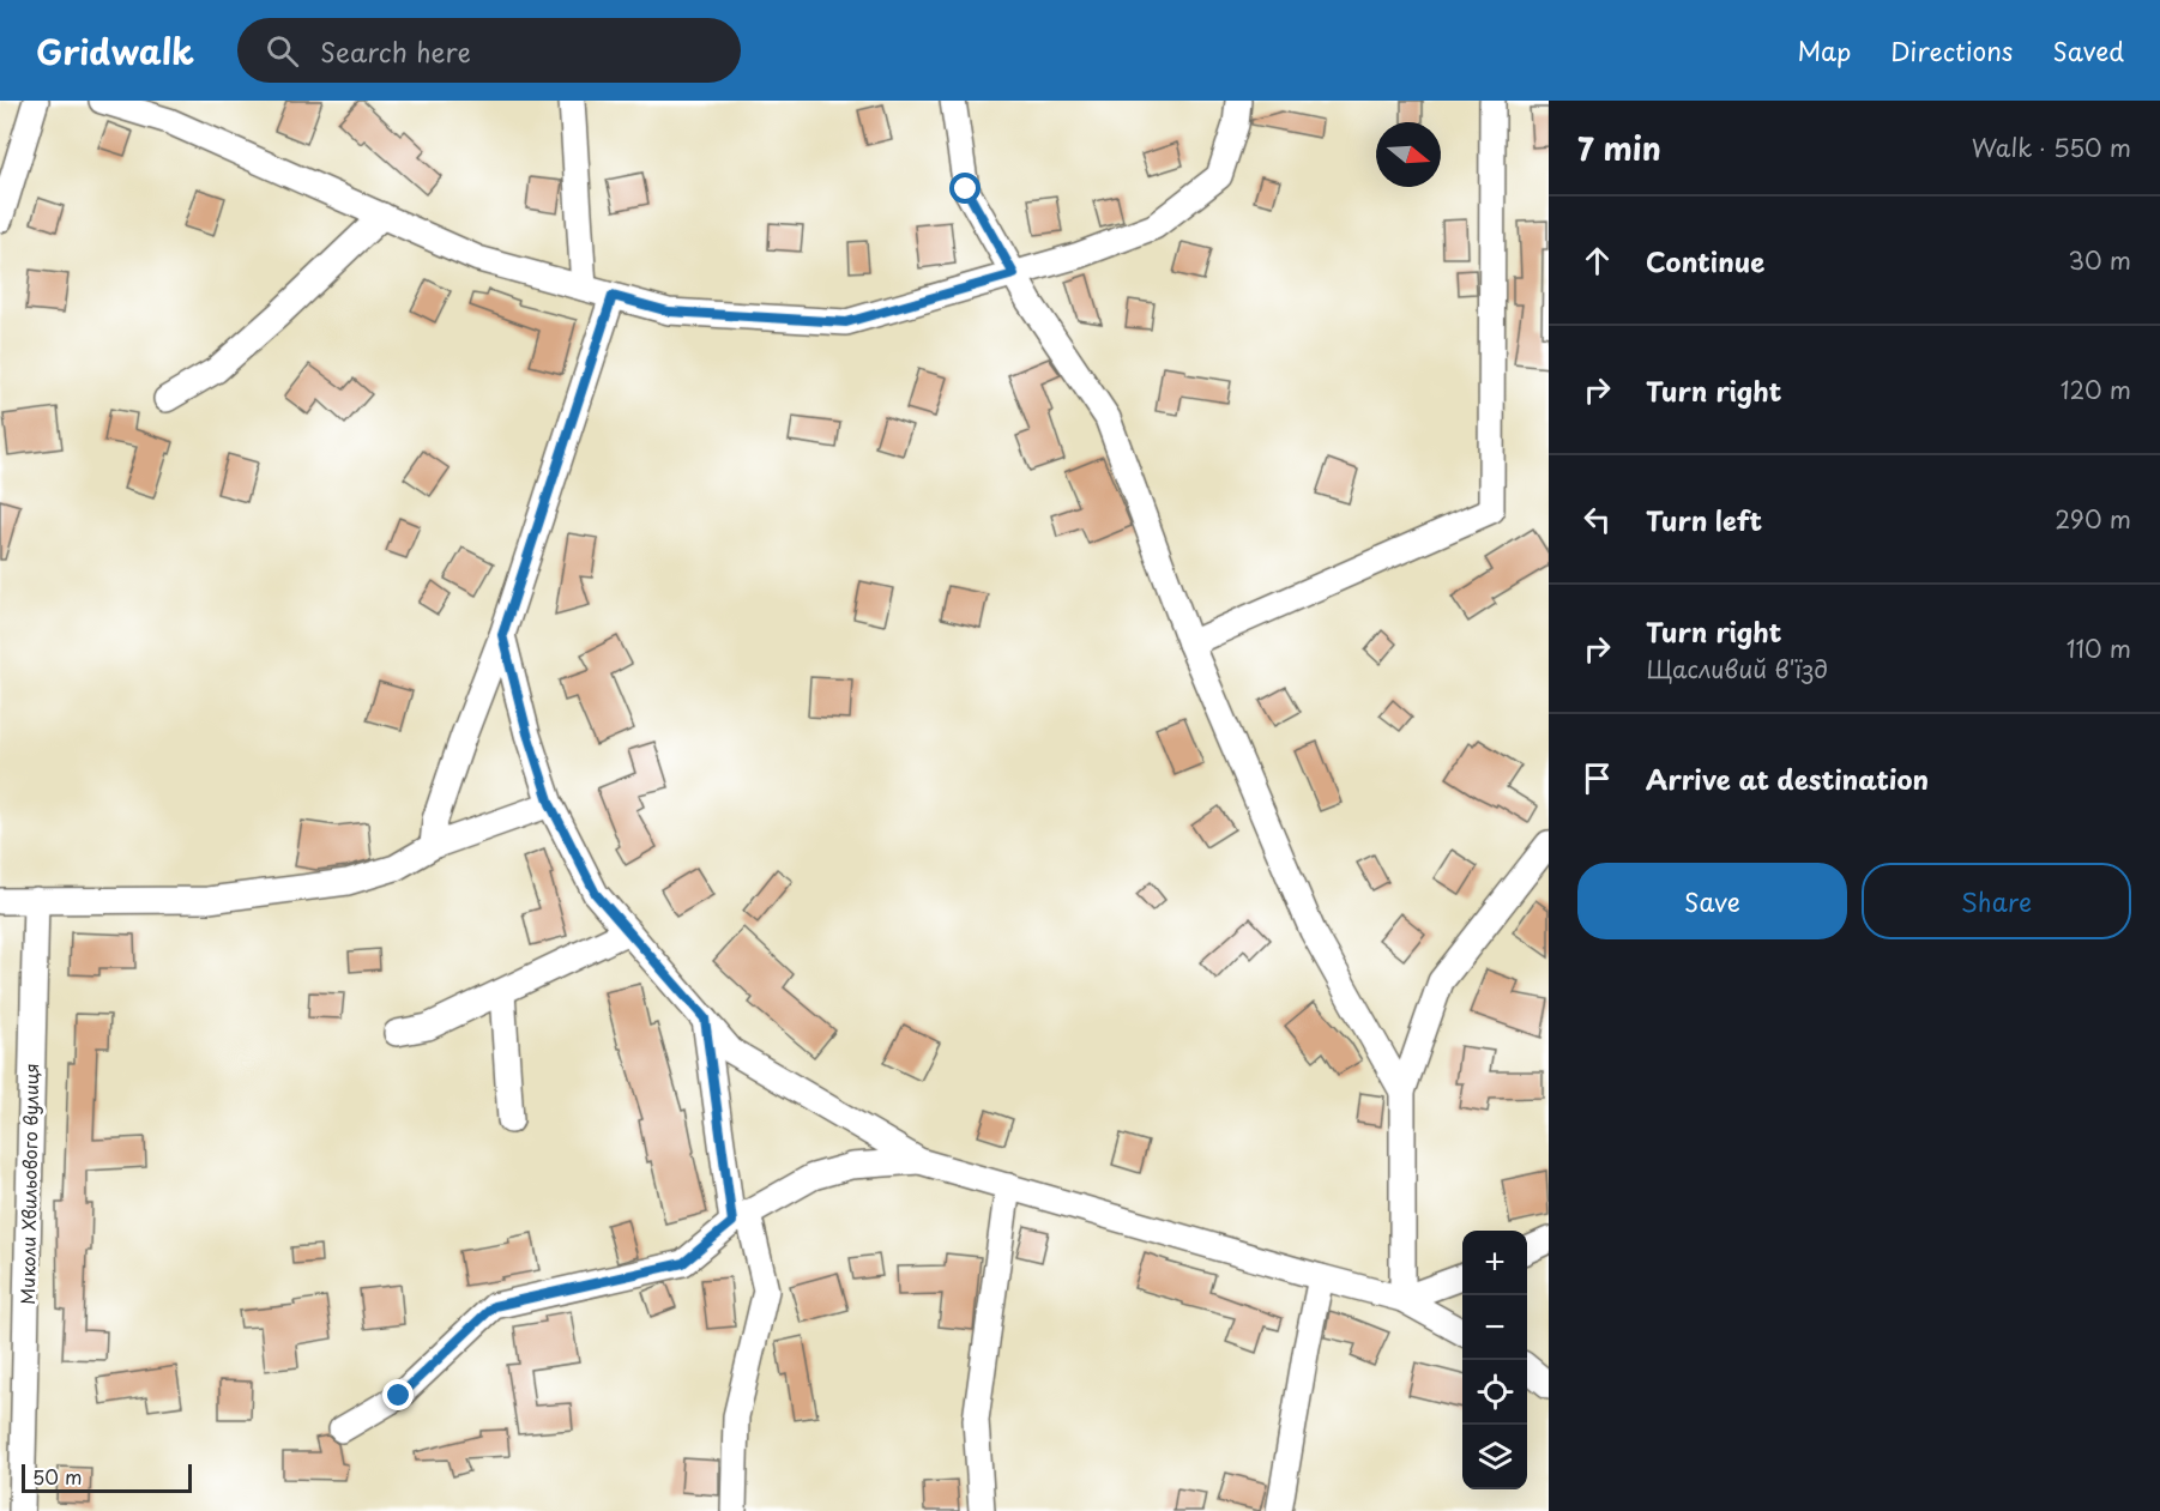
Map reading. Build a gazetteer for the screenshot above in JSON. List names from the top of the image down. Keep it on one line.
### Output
{"streets":{"street":["Миколи Хвильового вулиця"]},"scale_bar":"50 m","north":"right","page":{"header":"Gridwalk","search":"Search here","nav":["Map","Directions","Saved"],"heading":["7 min","Walk · 550 m"],"list":[["Continue","30 m"],["Turn right","120 m"],["Turn left","290 m"],["Turn right","Щасливий в'їзд","110 m"],"Arrive at destination"],"buttons":["Save","Share"],"map_buttons":["+","−"],"scale":"50 m"}}
